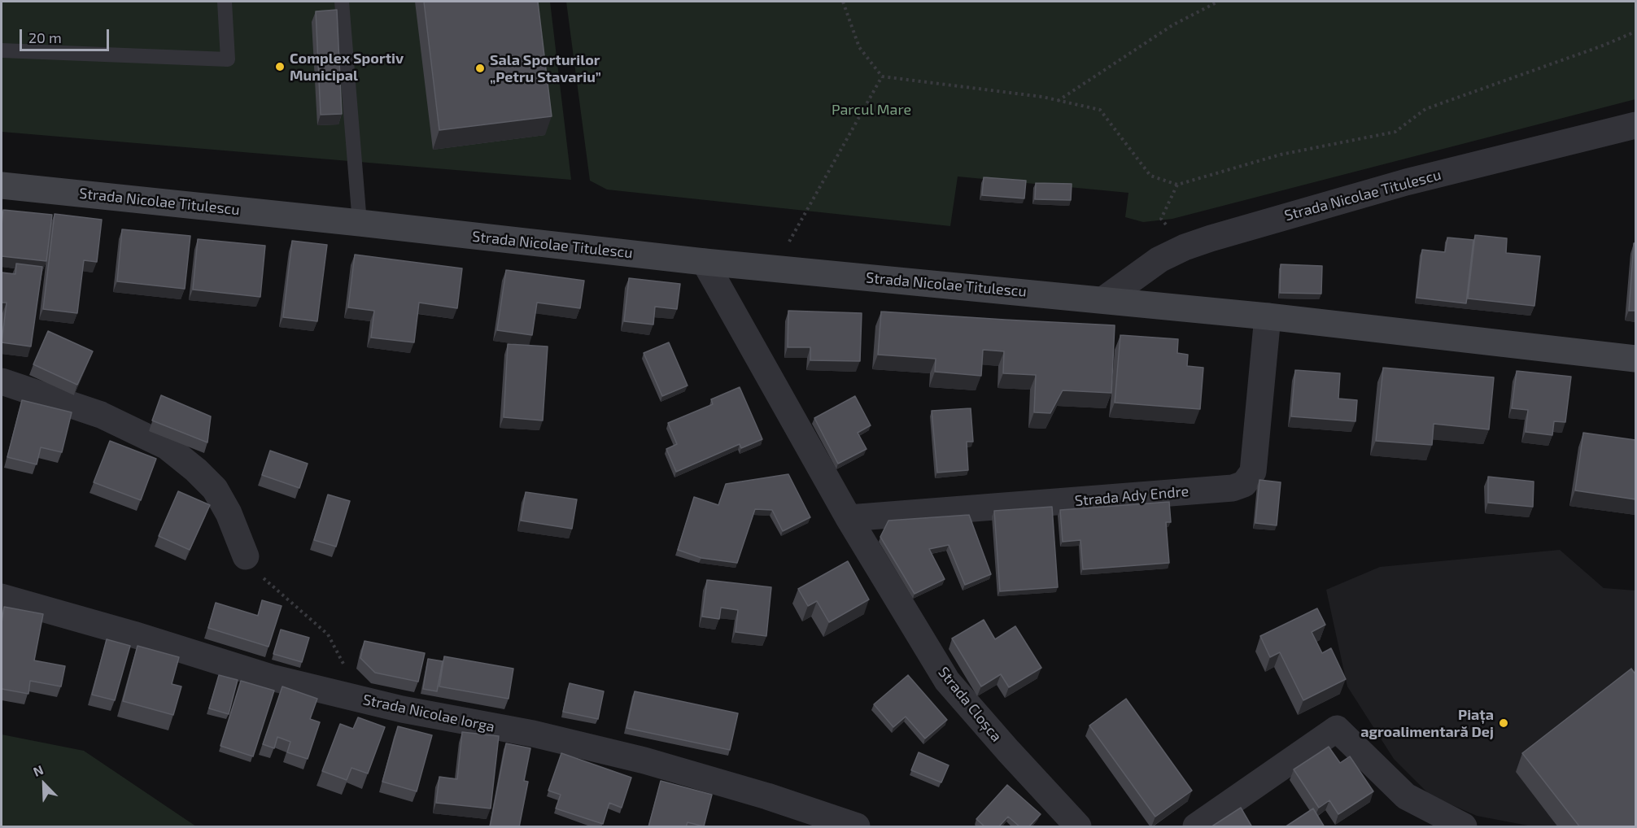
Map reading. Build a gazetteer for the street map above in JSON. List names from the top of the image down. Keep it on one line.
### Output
{"streets":{"main road":["Strada Nicolae Titulescu"],"street":["Strada Ady Endre","Strada Cloșca","Strada Nicolae Iorga"]},"crossings":[["Strada Nicolae Titulescu","Strada Ady Endre"],["Strada Nicolae Titulescu","Strada Cloșca"],["Strada Ady Endre","Strada Cloșca"]],"parks":["Parcul Mare"],"places":["Complex Sportiv Municipal","Sala Sporturilor „Petru Stavariu”","Piața agroalimentară Dej"],"scale_bar":"20 m","north":"top left"}
